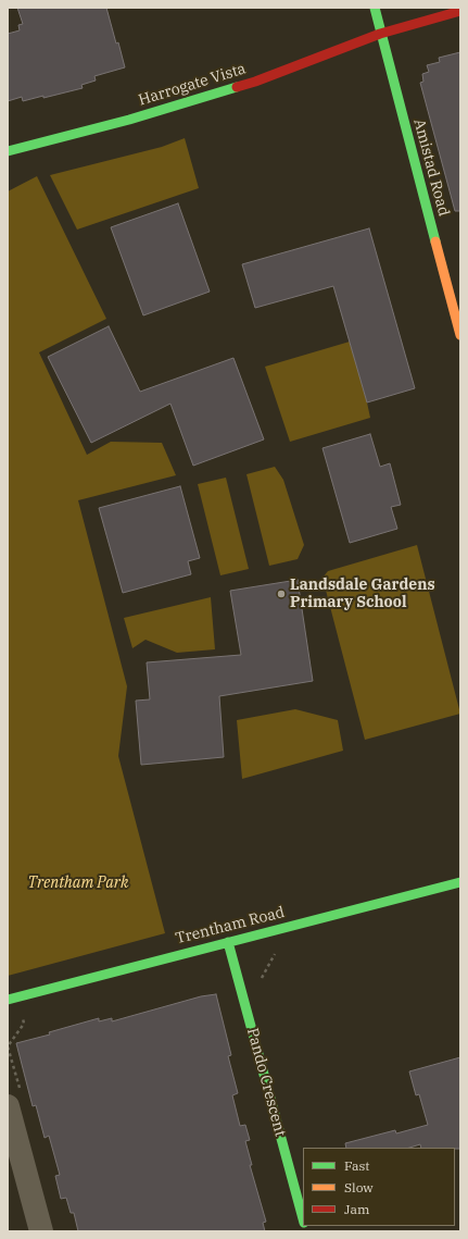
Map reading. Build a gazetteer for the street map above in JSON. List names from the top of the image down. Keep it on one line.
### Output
{"streets":{"street":["Harrogate Vista","Amistad Road","Trentham Road","Pando Crescent"]},"crossings":[["Harrogate Vista","Amistad Road"],["Trentham Road","Pando Crescent"]],"parks":["Trentham Park"],"places":["Landsdale Gardens Primary School"],"legend":["Fast","Slow","Jam"]}
